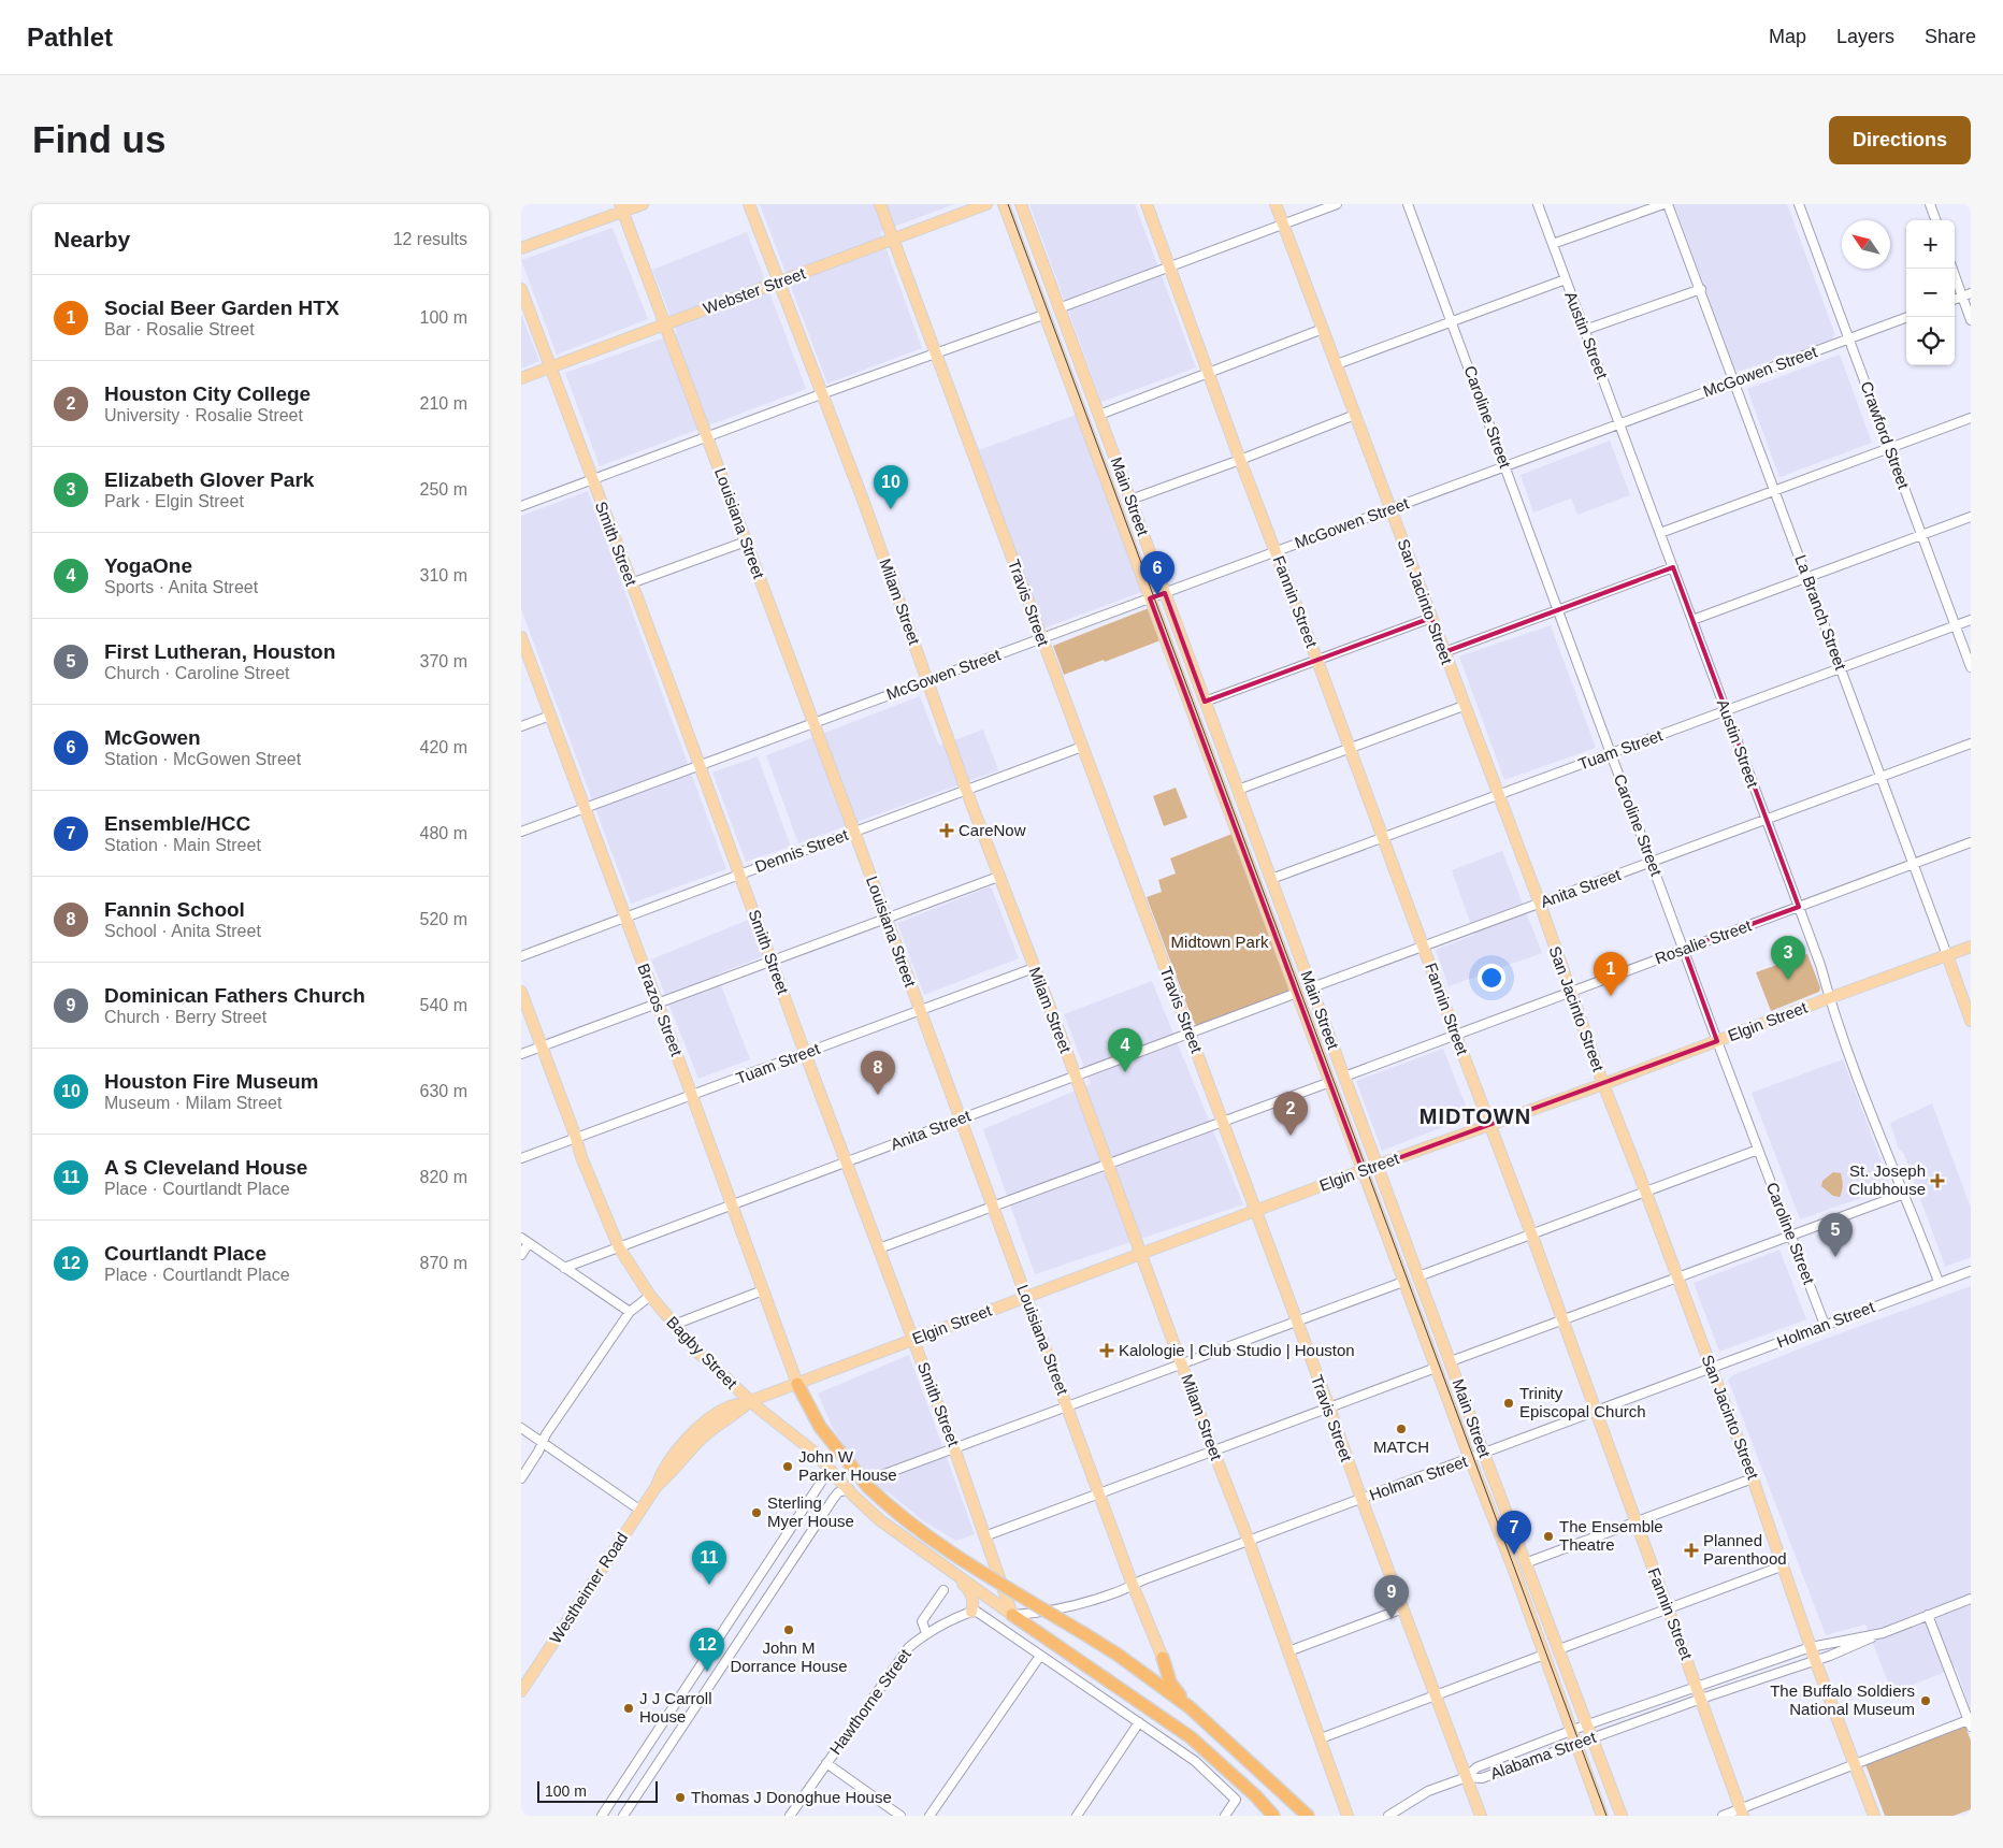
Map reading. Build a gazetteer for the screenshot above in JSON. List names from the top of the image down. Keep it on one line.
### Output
{"streets":{"main road":["Webster Street","Main Street","Louisiana Street","Smith Street","Milam Street","Fannin Street","San Jacinto Street","Travis Street","La Branch Street","Brazos Street","Elgin Street","Bagby Street","Westheimer Road"],"street":["Austin Street","McGowen Street","Caroline Street","Crawford Street","Tuam Street","Dennis Street","Anita Street","Rosalie Street","Holman Street","Hawthorne Street","Alabama Street"]},"crossings":[["Webster Street","Louisiana Street"],["Webster Street","Smith Street"],["Webster Street","Milam Street"],["Webster Street","Travis Street"],["Austin Street","McGowen Street"],["Austin Street","Tuam Street"],["Austin Street","Anita Street"],["Austin Street","Rosalie Street"],["Austin Street","Elgin Street"],["Austin Street","Holman Street"],["McGowen Street","Caroline Street"],["McGowen Street","Crawford Street"],["McGowen Street","Main Street"],["McGowen Street","Louisiana Street"],["McGowen Street","Smith Street"],["McGowen Street","Milam Street"],["McGowen Street","Fannin Street"],["McGowen Street","San Jacinto Street"],["McGowen Street","Travis Street"],["McGowen Street","La Branch Street"],["McGowen Street","Brazos Street"],["Caroline Street","Tuam Street"],["Caroline Street","Anita Street"],["Caroline Street","Rosalie Street"],["Caroline Street","Elgin Street"],["Caroline Street","Holman Street"],["Crawford Street","Tuam Street"],["Main Street","Tuam Street"],["Main Street","Anita Street"],["Main Street","Rosalie Street"],["Main Street","Elgin Street"],["Main Street","Holman Street"],["Main Street","Alabama Street"],["Louisiana Street","Tuam Street"],["Louisiana Street","Dennis Street"],["Louisiana Street","Anita Street"],["Louisiana Street","Elgin Street"],["Louisiana Street","Holman Street"],["Smith Street","Tuam Street"],["Smith Street","Dennis Street"],["Smith Street","Anita Street"],["Smith Street","Elgin Street"],["Smith Street","Holman Street"],["Smith Street","Bagby Street"],["Milam Street","Tuam Street"],["Milam Street","Dennis Street"],["Milam Street","Anita Street"],["Milam Street","Elgin Street"],["Milam Street","Holman Street"],["Fannin Street","Tuam Street"],["Fannin Street","Anita Street"],["Fannin Street","Rosalie Street"],["Fannin Street","Elgin Street"],["Fannin Street","Holman Street"],["Fannin Street","Alabama Street"],["San Jacinto Street","Tuam Street"],["San Jacinto Street","Anita Street"],["San Jacinto Street","Rosalie Street"],["San Jacinto Street","Elgin Street"],["San Jacinto Street","Holman Street"],["San Jacinto Street","Alabama Street"],["Travis Street","Dennis Street"],["Travis Street","Anita Street"],["Travis Street","Elgin Street"],["Travis Street","Holman Street"],["Travis Street","Alabama Street"],["La Branch Street","Tuam Street"],["La Branch Street","Anita Street"],["La Branch Street","Rosalie Street"],["La Branch Street","Elgin Street"],["Tuam Street","Brazos Street"],["Tuam Street","Bagby Street"],["Dennis Street","Brazos Street"],["Anita Street","Brazos Street"],["Anita Street","Bagby Street"],["Brazos Street","Elgin Street"],["Elgin Street","Bagby Street"],["Elgin Street","Westheimer Road"],["Holman Street","Bagby Street"],["Bagby Street","Westheimer Road"]],"districts":["MIDTOWN"],"parks":["Midtown Park"],"places":{"health":["CareNow","St. Joseph Clubhouse","Kalologie | Club Studio | Houston","Planned Parenthood"],"other":["Trinity Episcopal Church","MATCH","John W Parker House","Sterling Myer House","The Ensemble Theatre","John M Dorrance House","The Buffalo Soldiers National Museum","J J Carroll House","Thomas J Donoghue House"]},"scale_bar":"100 m","north":"top left","page":{"header":"Pathlet","nav":["Map","Layers","Share"],"buttons":"Directions","title":"Find us","heading":["Nearby","12 results"],"map_buttons":["+","−"],"list":[{"mark":"1","name":"Social Beer Garden HTX","note":"Bar · Rosalie Street","value":"100 m"},{"mark":"2","name":"Houston City College","note":"University · Rosalie Street","value":"210 m"},{"mark":"3","name":"Elizabeth Glover Park","note":"Park · Elgin Street","value":"250 m"},{"mark":"4","name":"YogaOne","note":"Sports · Anita Street","value":"310 m"},{"mark":"5","name":"First Lutheran, Houston","note":"Church · Caroline Street","value":"370 m"},{"mark":"6","name":"McGowen","note":"Station · McGowen Street","value":"420 m"},{"mark":"7","name":"Ensemble/HCC","note":"Station · Main Street","value":"480 m"},{"mark":"8","name":"Fannin School","note":"School · Anita Street","value":"520 m"},{"mark":"9","name":"Dominican Fathers Church","note":"Church · Berry Street","value":"540 m"},{"mark":"10","name":"Houston Fire Museum","note":"Museum · Milam Street","value":"630 m"},{"mark":"11","name":"A S Cleveland House","note":"Place · Courtlandt Place","value":"820 m"},{"mark":"12","name":"Courtlandt Place","note":"Place · Courtlandt Place","value":"870 m"}],"pins":["10","6","3","1","4","8","2","5","7","11","9","12"],"scale":"100 m"}}
